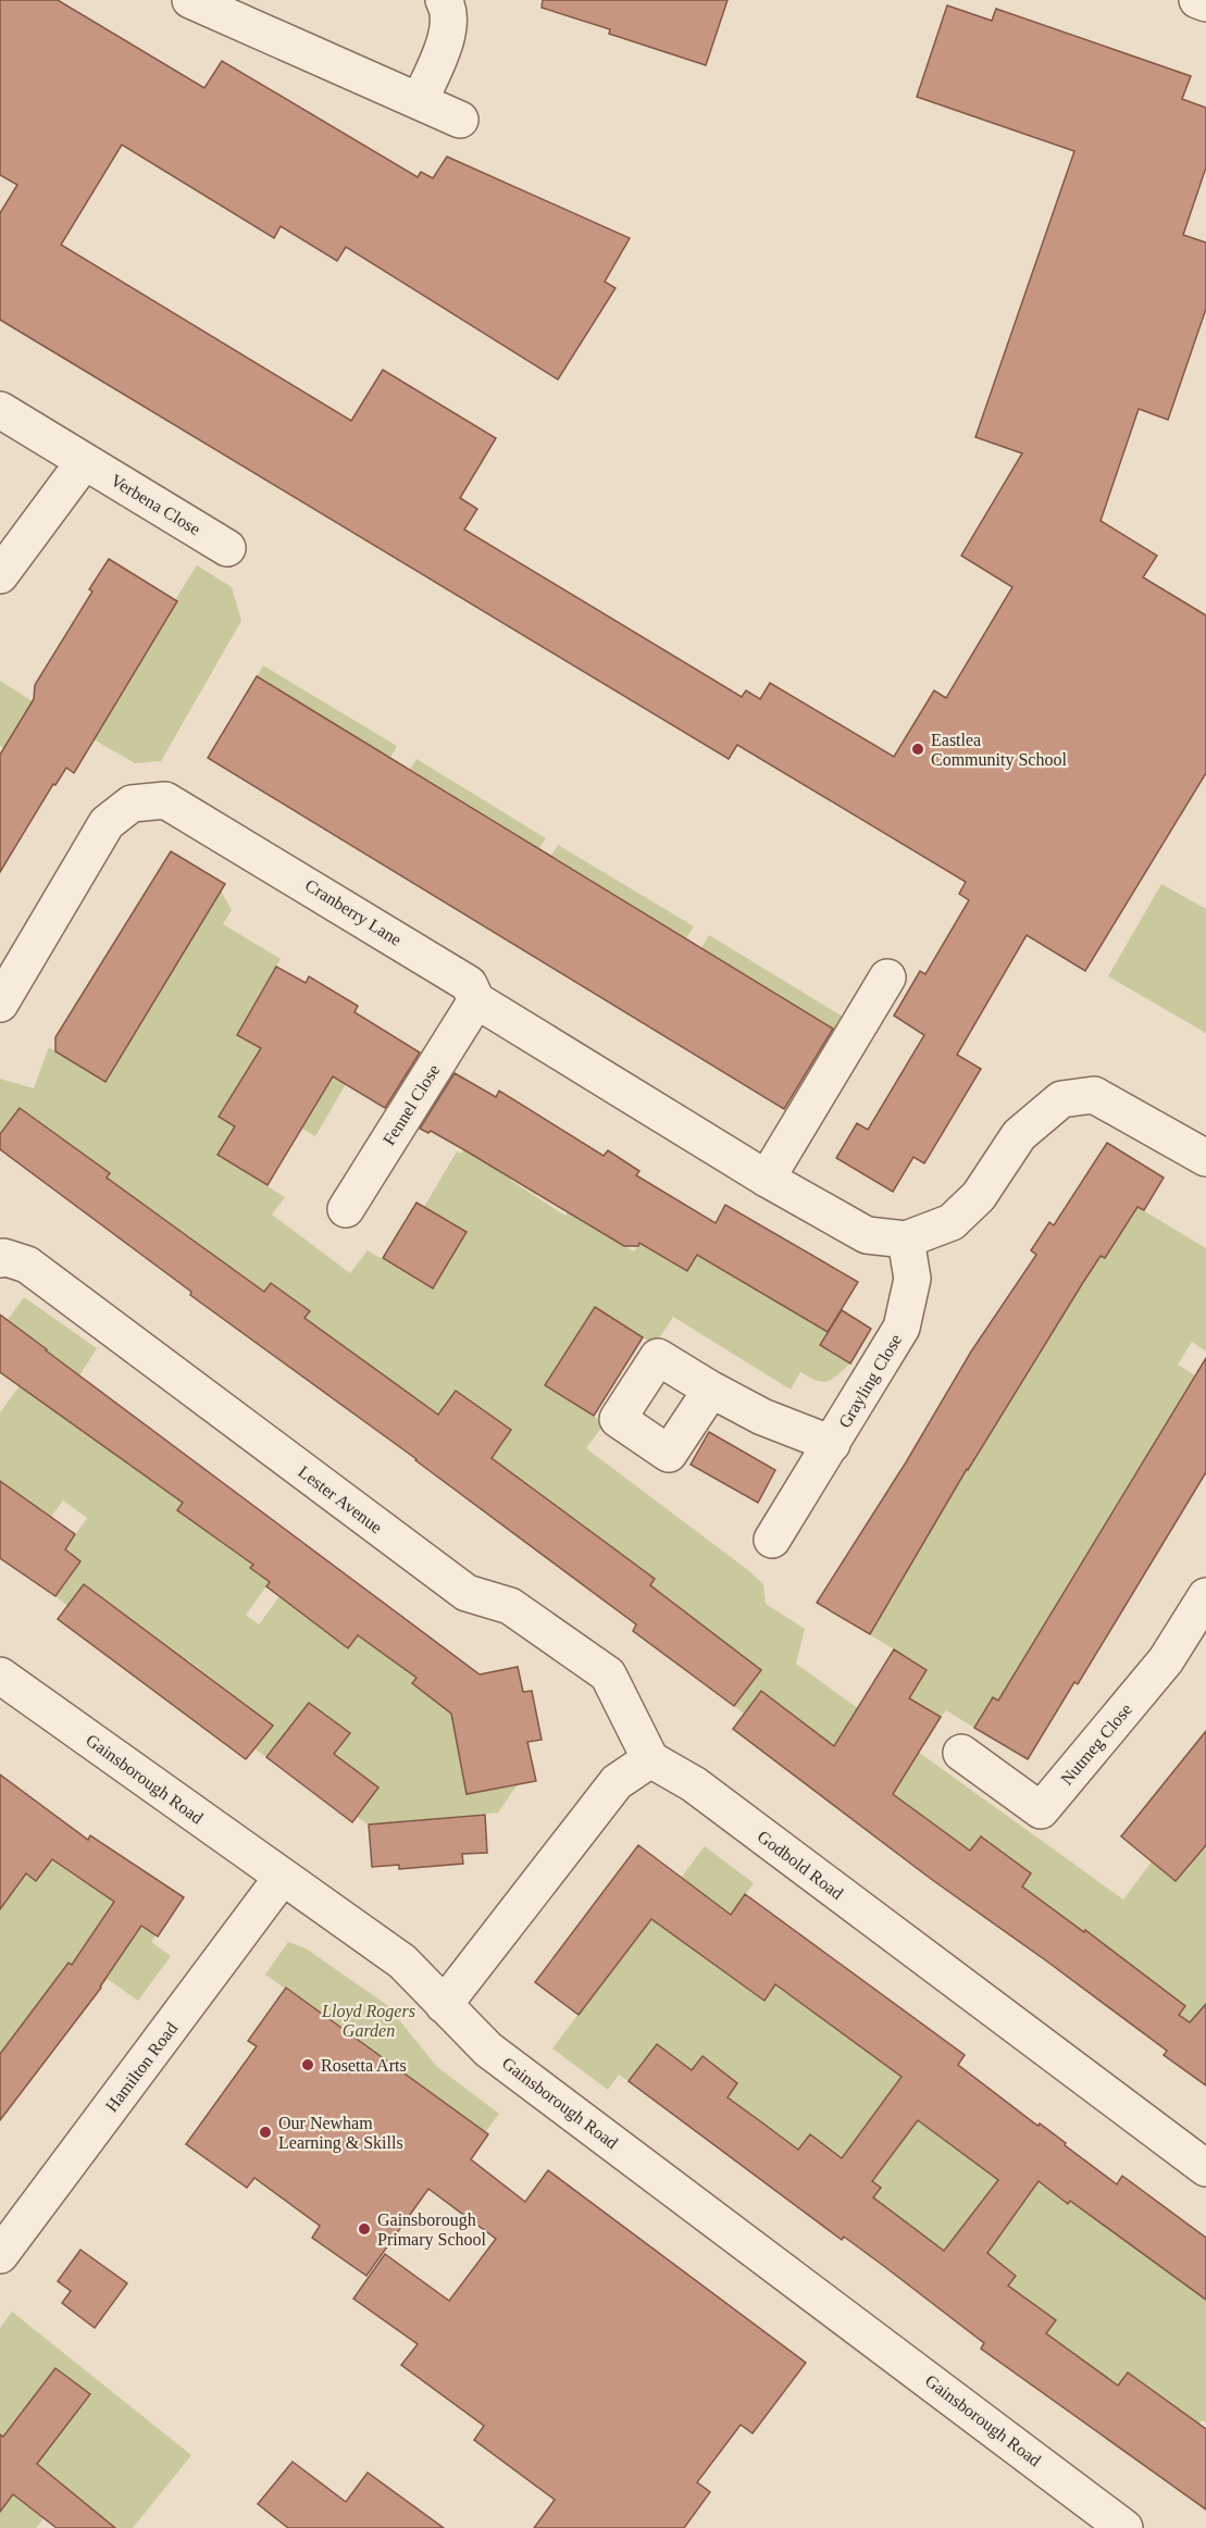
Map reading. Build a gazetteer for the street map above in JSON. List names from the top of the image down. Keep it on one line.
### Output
{"streets":{"street":["Verbena Close","Cranberry Lane","Fennel Close","Grayling Close","Lester Avenue","Nutmeg Close","Gainsborough Road","Godbold Road","Hamilton Road"]},"crossings":[["Cranberry Lane","Fennel Close"],["Cranberry Lane","Grayling Close"],["Lester Avenue","Godbold Road"],["Gainsborough Road","Hamilton Road"]],"parks":["Lloyd Rogers Garden"],"places":["Eastlea Community School","Rosetta Arts","Our Newham Learning & Skills","Gainsborough Primary School"]}
